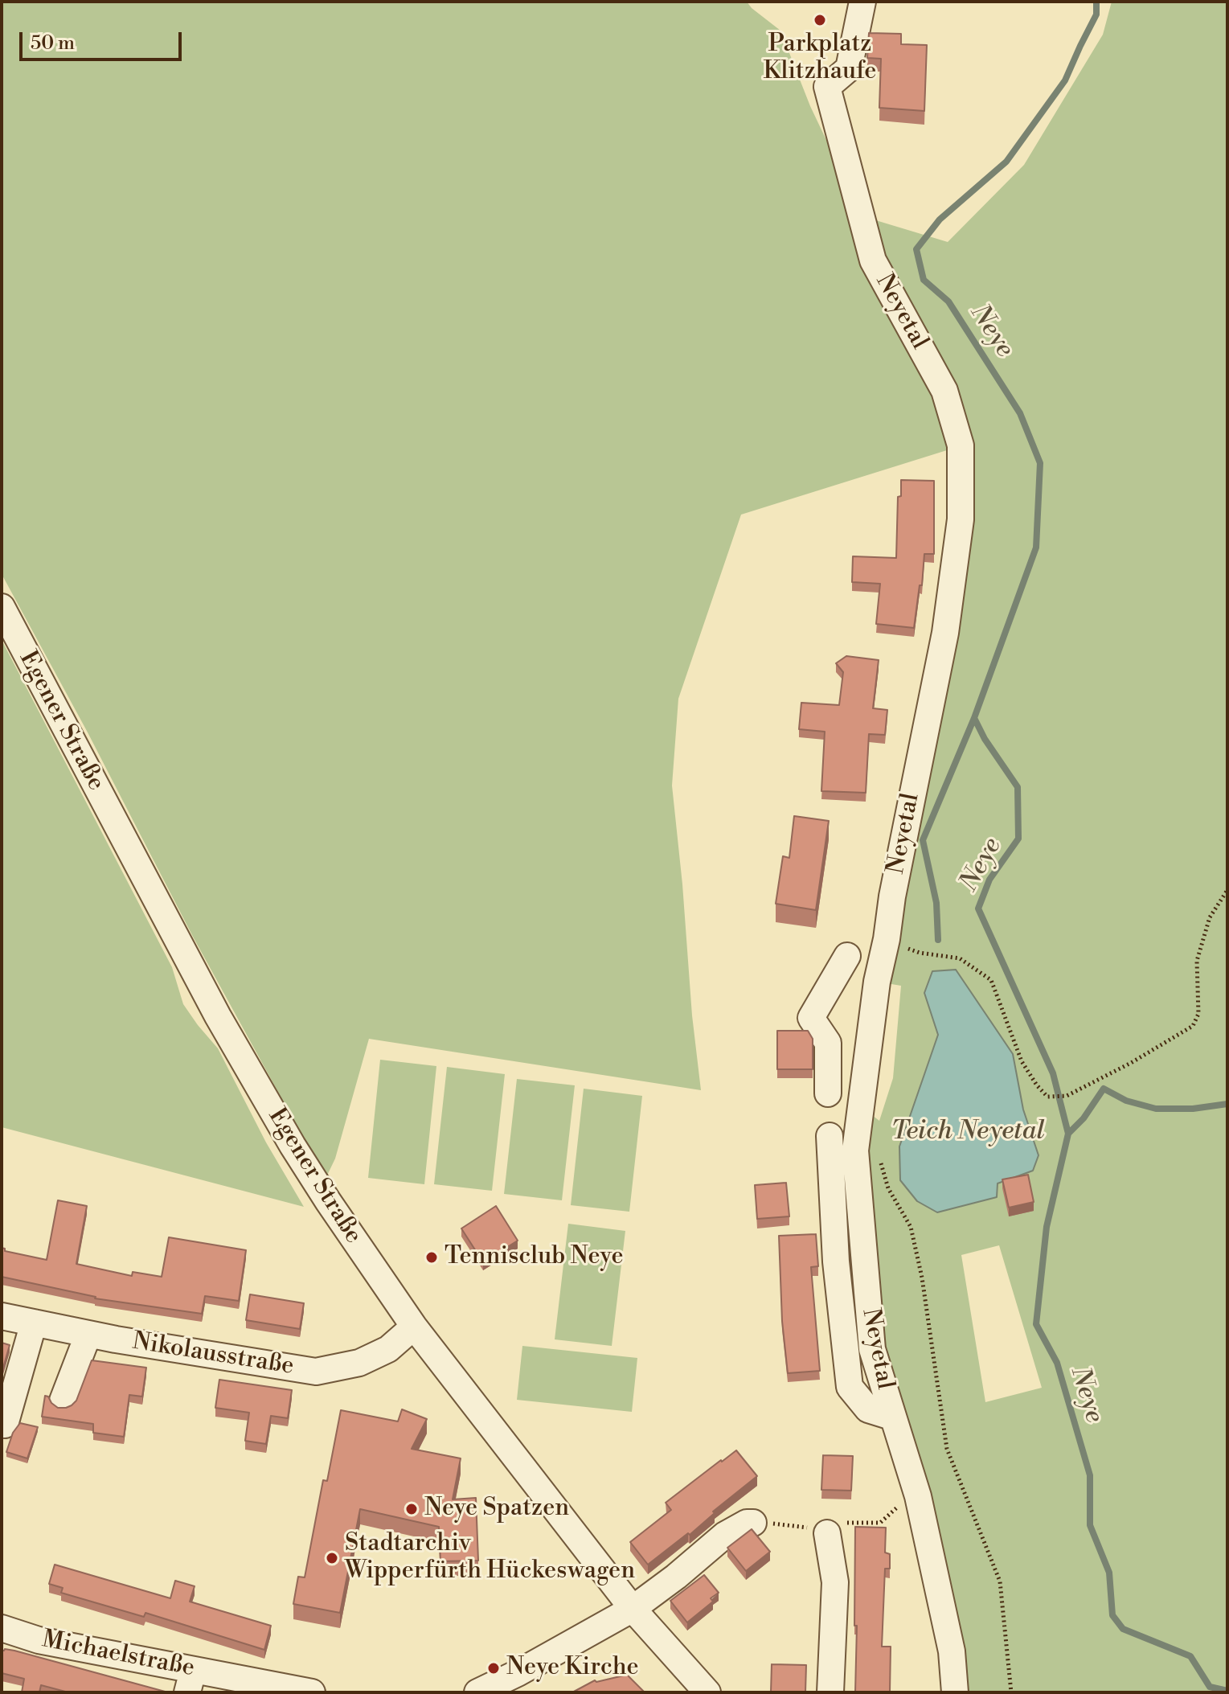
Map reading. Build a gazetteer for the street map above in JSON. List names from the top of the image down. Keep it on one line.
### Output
{"streets":{"street":["Neyetal","Egener Straße","Nikolausstraße","Michaelstraße"]},"crossings":[["Egener Straße","Nikolausstraße"]],"water":["Neye","Teich Neyetal"],"places":["Parkplatz Klitzhaufe","Tennisclub Neye","Neye Spatzen","Stadtarchiv Wipperfürth Hückeswagen","Neye Kirche"],"scale_bar":"50 m"}
